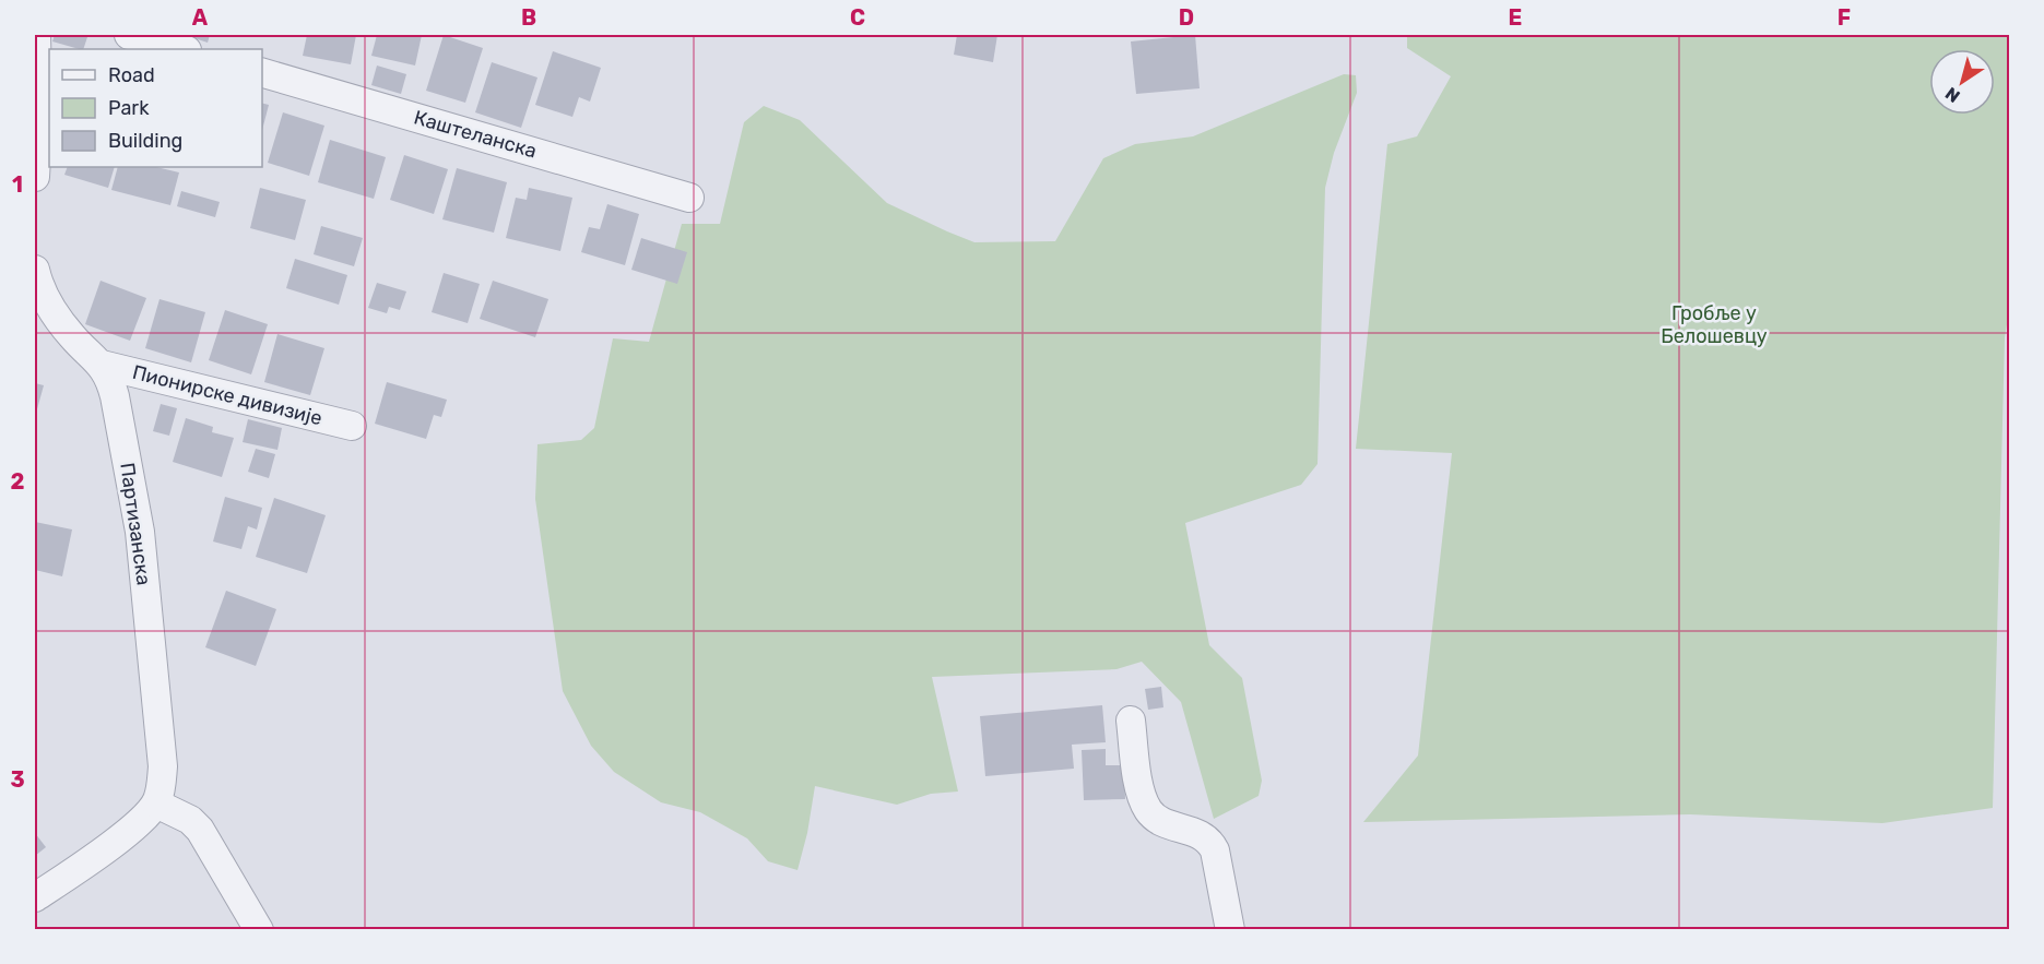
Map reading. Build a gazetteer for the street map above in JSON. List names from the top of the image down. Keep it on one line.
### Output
{"streets":{"street":["Каштеланска","Пионирске дивизије","Партизанска"]},"crossings":[["Пионирске дивизије","Партизанска"]],"parks":["Гробље у Белошевцу"],"legend":["Road","Park","Building"],"north":"bottom left","grid":{"columns":["A","B","C","D","E","F"],"rows":["1","2","3"]}}
